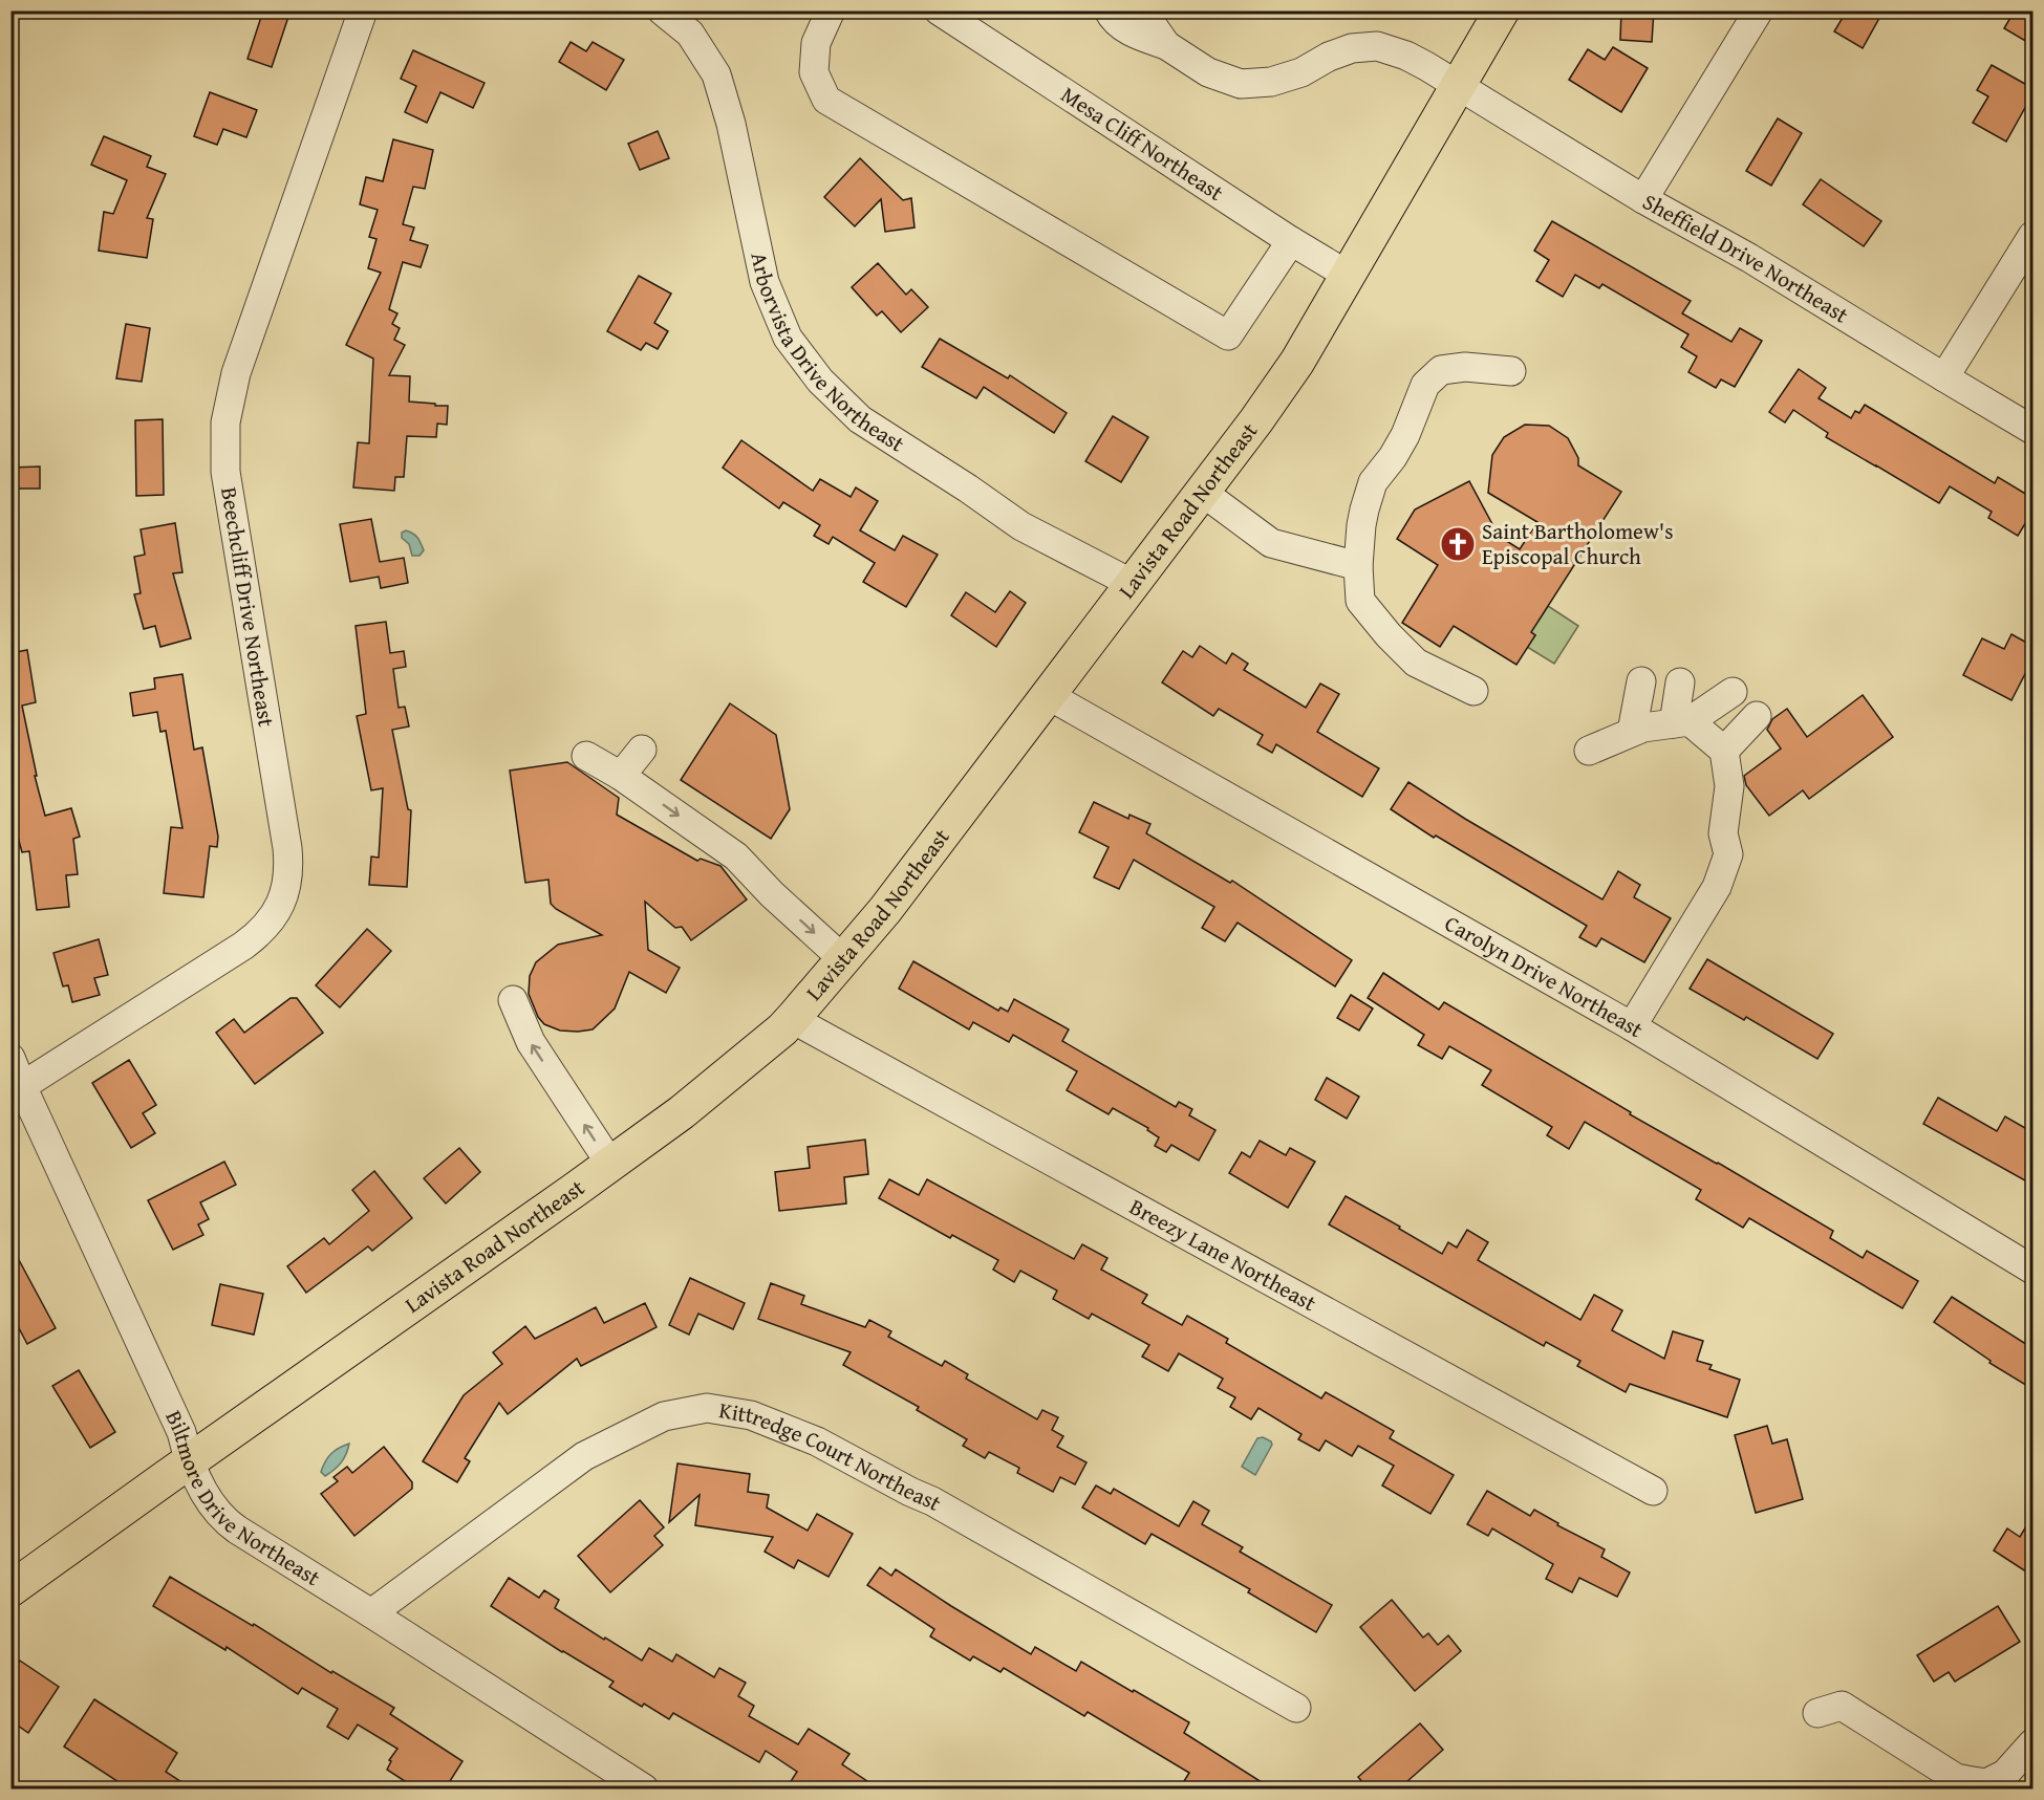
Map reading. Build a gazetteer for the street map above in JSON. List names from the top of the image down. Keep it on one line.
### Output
{"streets":{"main road":["Lavista Road Northeast"],"street":["Mesa Cliff Northeast","Sheffield Drive Northeast","Arborvista Drive Northeast","Beechcliff Drive Northeast","Carolyn Drive Northeast","Breezy Lane Northeast","Kittredge Court Northeast","Biltmore Drive Northeast"]},"crossings":[["Mesa Cliff Northeast","Lavista Road Northeast"],["Sheffield Drive Northeast","Lavista Road Northeast"],["Arborvista Drive Northeast","Lavista Road Northeast"],["Lavista Road Northeast","Carolyn Drive Northeast"],["Lavista Road Northeast","Breezy Lane Northeast"],["Lavista Road Northeast","Biltmore Drive Northeast"],["Beechcliff Drive Northeast","Biltmore Drive Northeast"],["Kittredge Court Northeast","Biltmore Drive Northeast"]],"places":{"church":["Saint Bartholomew's Episcopal Church"]}}
